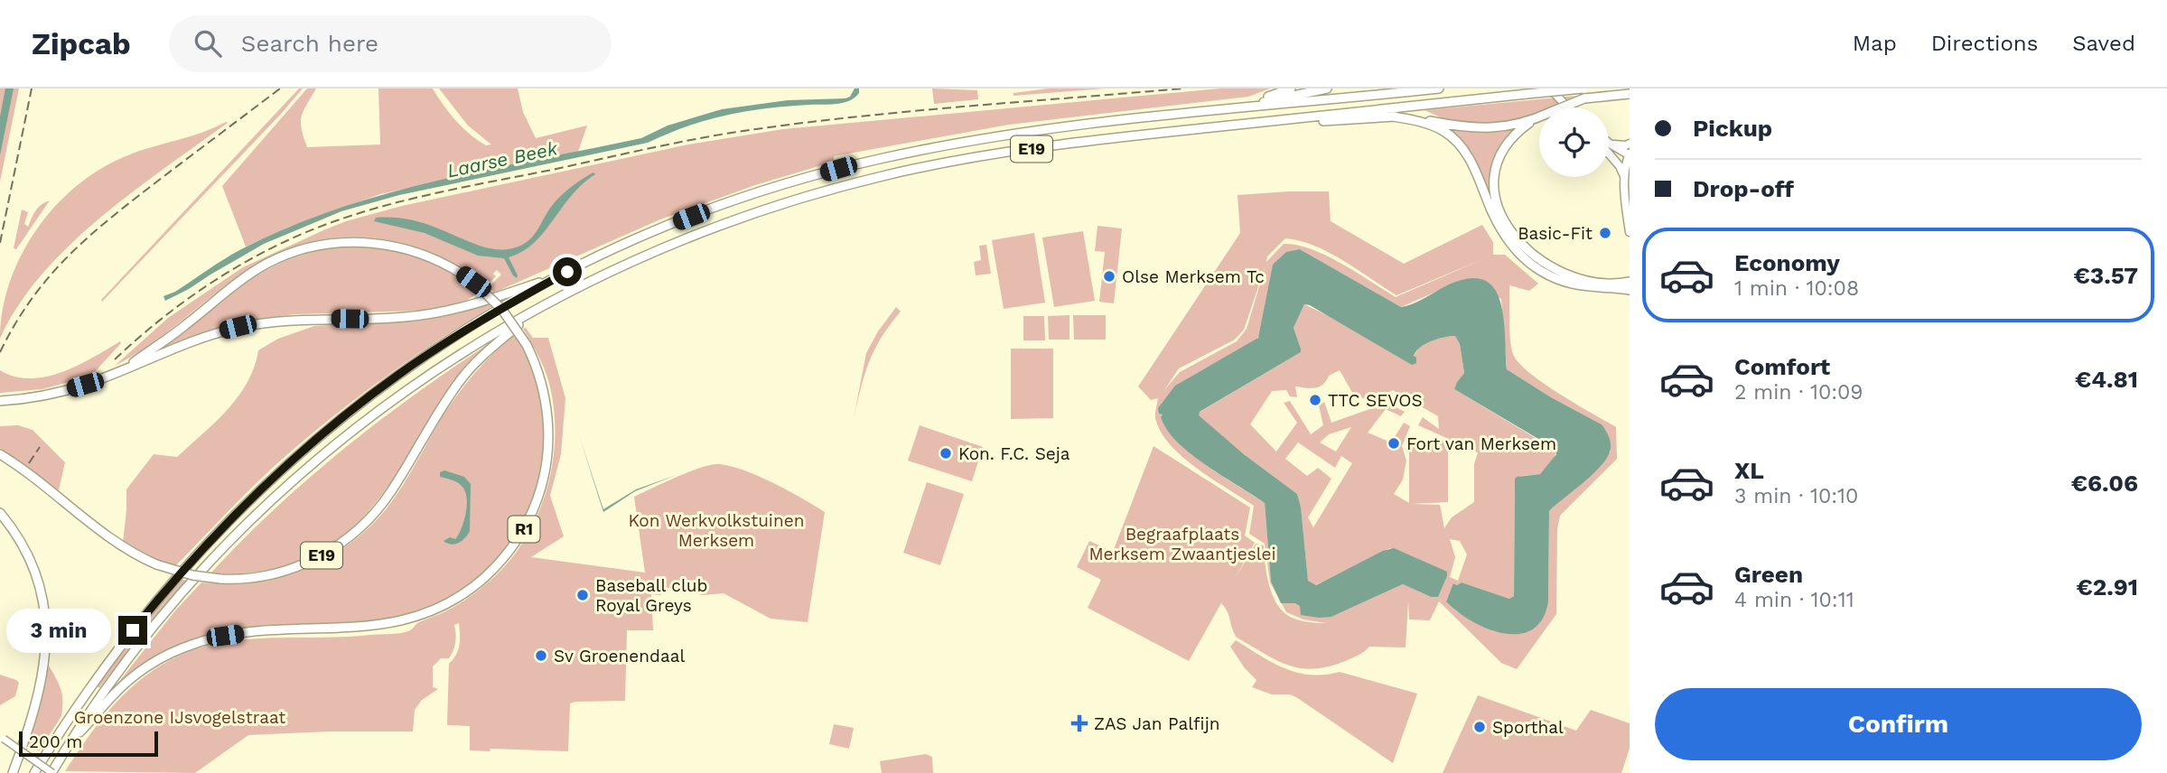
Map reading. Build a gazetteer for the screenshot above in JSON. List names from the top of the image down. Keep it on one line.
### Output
{"streets":{"highway":["E19","R1"]},"crossings":[["E19","R1"]],"water":["Laarse Beek"],"parks":["Kon Werkvolkstuinen Merksem","Begraafplaats Merksem Zwaantjeslei","Groenzone IJsvogelstraat"],"places":{"other":["Basic-Fit","Olse Merksem Tc","TTC SEVOS","Fort van Merksem","Kon. F.C. Seja","Baseball club Royal Greys","Sv Groenendaal","Sporthal"],"health":["ZAS Jan Palfijn"]},"scale_bar":"200 m","page":{"header":"Zipcab","search":"Search here","nav":["Map","Directions","Saved"],"banner":["Pickup","Drop-off"],"list":[{"name":"Economy","note":"1 min · 10:08","value":"€3.57"},{"name":"Comfort","note":"2 min · 10:09","value":"€4.81"},{"name":"XL","note":"3 min · 10:10","value":"€6.06"},{"name":"Green","note":"4 min · 10:11","value":"€2.91"}],"bubble":"3 min","buttons":"Confirm","scale":"200 m"}}
